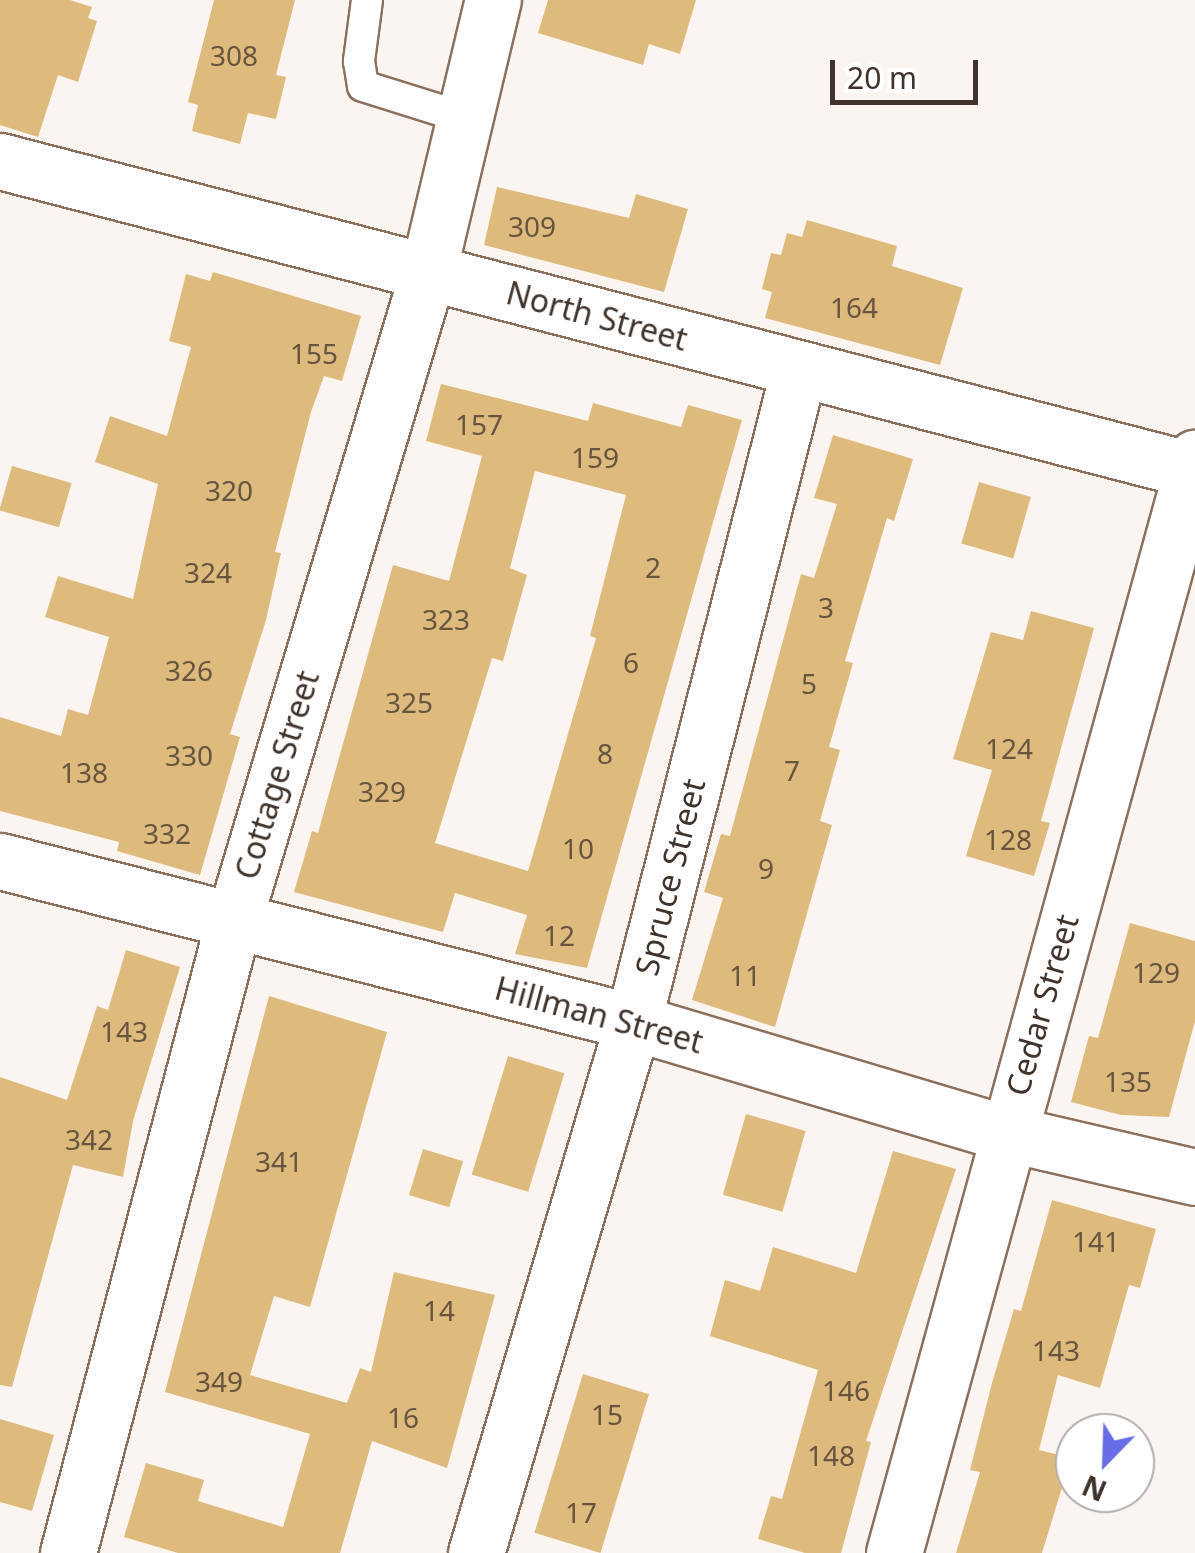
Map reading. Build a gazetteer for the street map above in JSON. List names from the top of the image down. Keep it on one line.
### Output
{"streets":{"street":["North Street","Cottage Street","Spruce Street","Cedar Street","Hillman Street"]},"crossings":[["North Street","Cottage Street"],["North Street","Spruce Street"],["North Street","Cedar Street"],["Cottage Street","Hillman Street"],["Spruce Street","Hillman Street"],["Cedar Street","Hillman Street"]],"house_numbers":["308","309","164","155","157","159","320","2","324","3","323","6","326","5","325","124","8","330","7","138","329","332","128","10","9","12","129","11","143","135","342","341","141","14","143","349","146","15","16","148","17"],"scale_bar":"20 m","north":"bottom left"}
